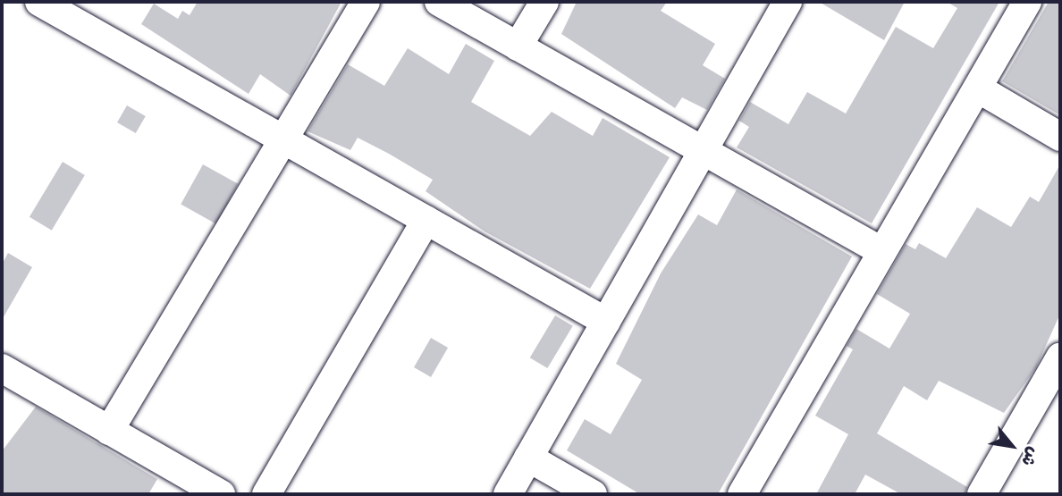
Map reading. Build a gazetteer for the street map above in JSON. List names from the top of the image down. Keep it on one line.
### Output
{"north":"bottom right"}
